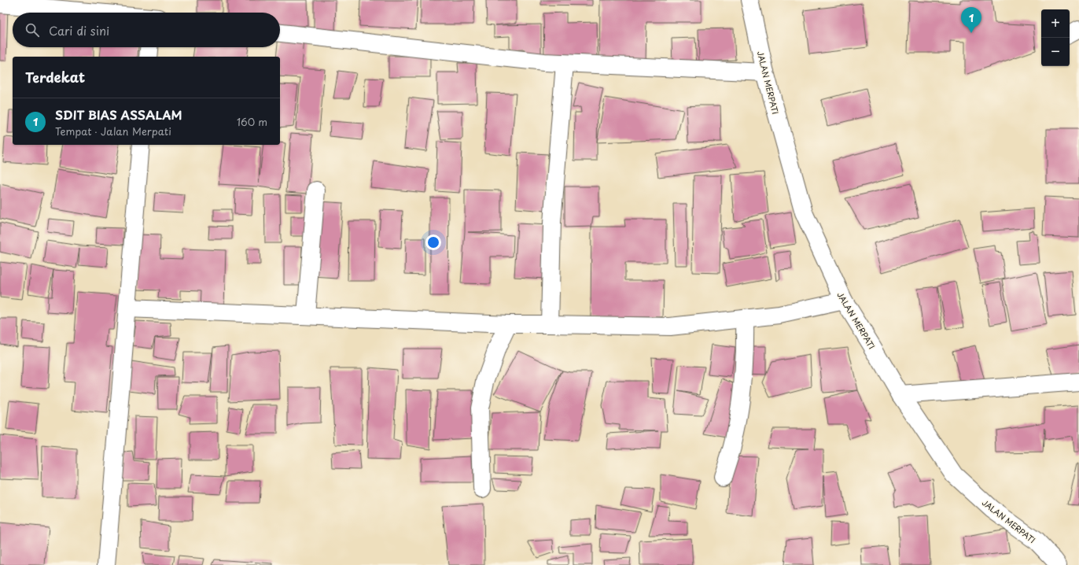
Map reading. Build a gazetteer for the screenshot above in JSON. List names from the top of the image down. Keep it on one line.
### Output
{"streets":{"street":["JALAN MERPATI"]},"page":{"pins":"1","map_buttons":["+","−"],"search":"Cari di sini","heading":"Terdekat","list":[{"mark":"1","name":"SDIT BIAS ASSALAM","note":"Tempat · Jalan Merpati","value":"160 m"}]}}
